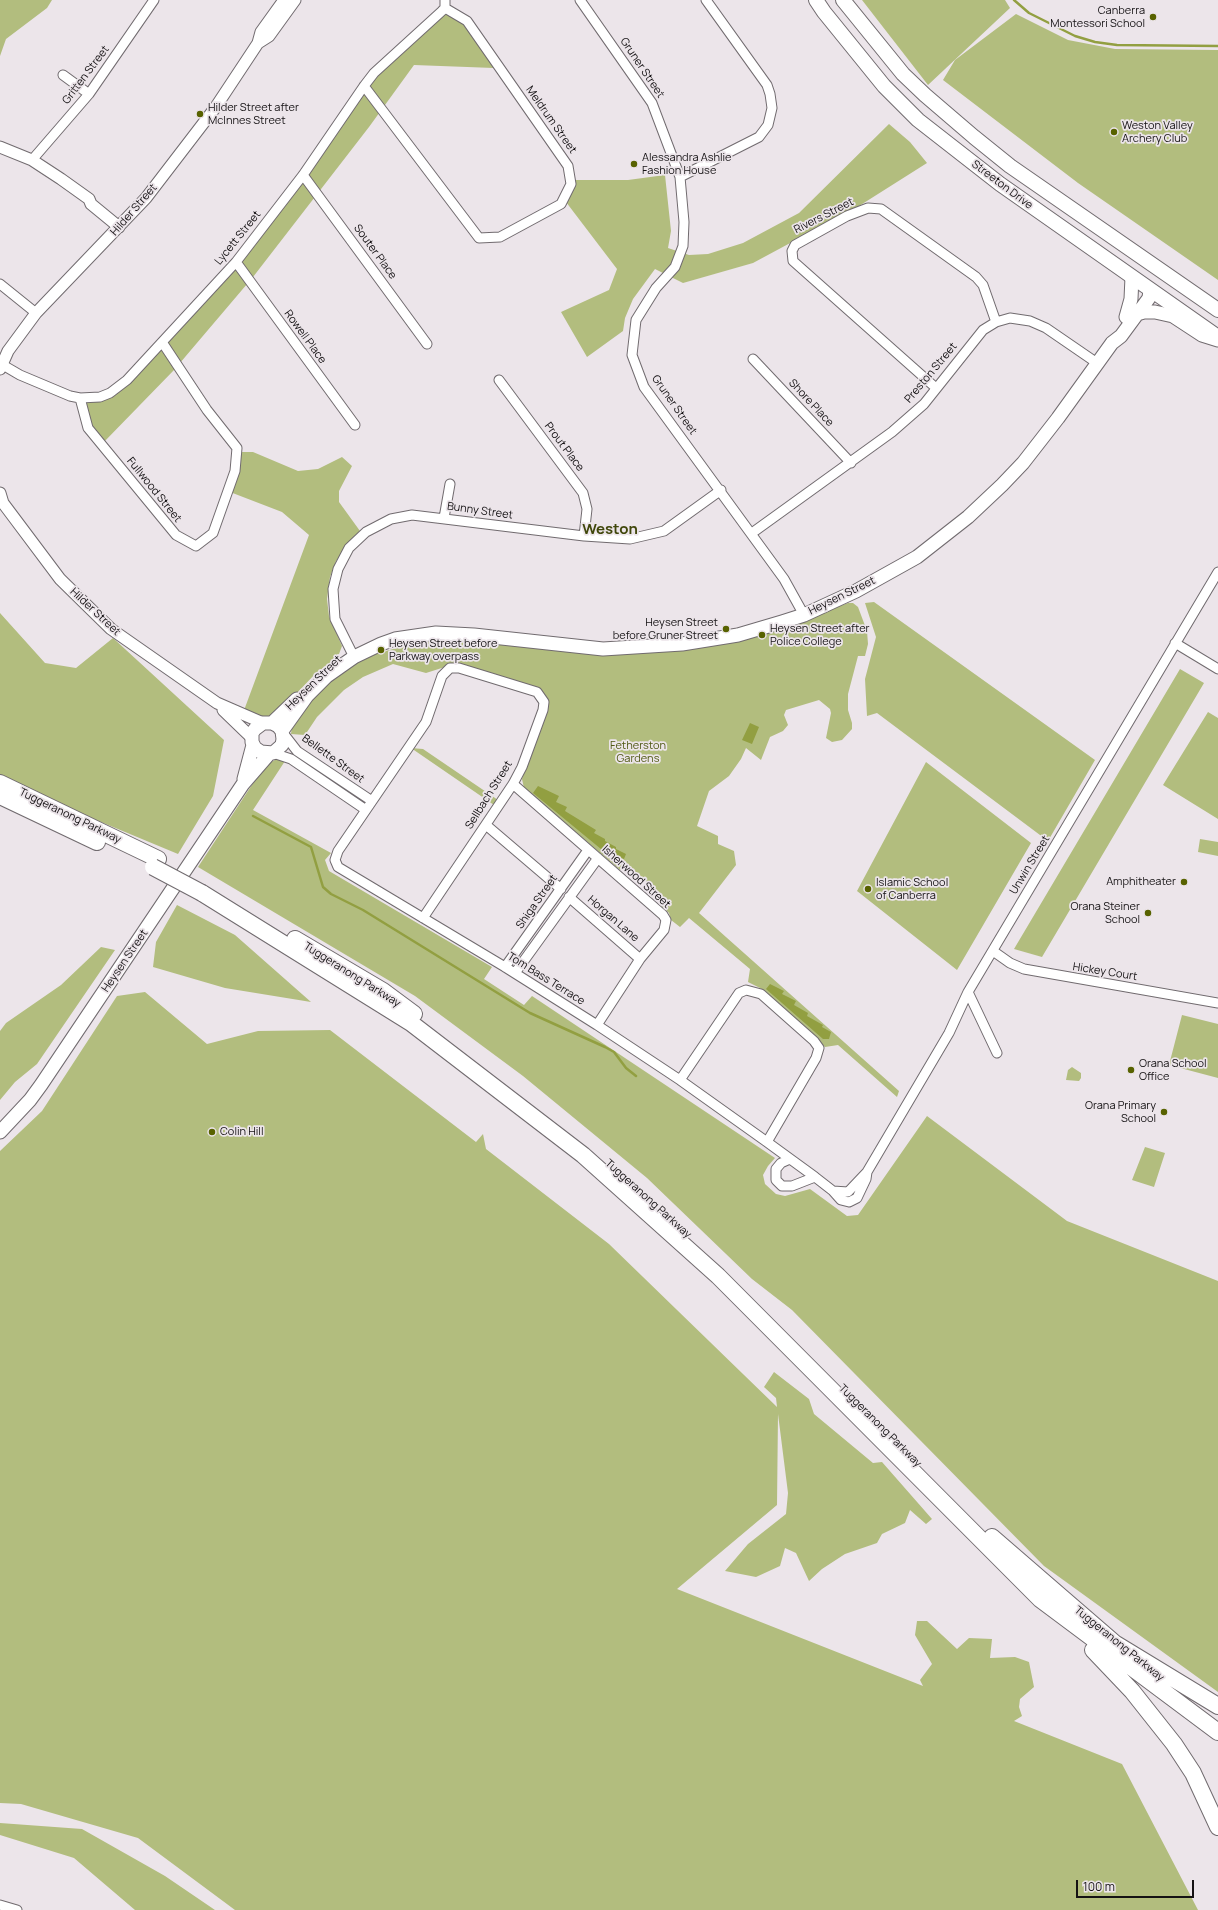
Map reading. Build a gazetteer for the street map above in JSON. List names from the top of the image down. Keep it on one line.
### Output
{"streets":{"highway":["Tuggeranong Parkway"],"main road":["Streeton Drive","Heysen Street"],"street":["Gruner Street","Gritten Street","Meldrum Street","Hilder Street","Rivers Street","Lycett Street","Souter Place","Rowell Place","Preston Street","Shore Place","Prout Place","Fullwood Street","Bunny Street","Bellette Street","Sellbach Street","Unwin Street","Isherwood Street","Shiga Street","Horgan Lane","Hickey Court","Tom Bass Terrace"]},"crossings":[["Gruner Street","Preston Street"],["Gruner Street","Bunny Street"],["Gruner Street","Heysen Street"],["Meldrum Street","Lycett Street"],["Streeton Drive","Heysen Street"],["Hilder Street","Lycett Street"],["Hilder Street","Heysen Street"],["Hilder Street","Bellette Street"],["Rivers Street","Preston Street"],["Lycett Street","Souter Place"],["Lycett Street","Rowell Place"],["Lycett Street","Fullwood Street"],["Preston Street","Shore Place"],["Preston Street","Heysen Street"],["Prout Place","Bunny Street"],["Bunny Street","Heysen Street"],["Heysen Street","Bellette Street"],["Bellette Street","Sellbach Street"],["Bellette Street","Tom Bass Terrace"],["Sellbach Street","Isherwood Street"],["Sellbach Street","Tom Bass Terrace"],["Unwin Street","Hickey Court"],["Unwin Street","Tom Bass Terrace"],["Isherwood Street","Shiga Street"],["Isherwood Street","Horgan Lane"],["Isherwood Street","Tom Bass Terrace"],["Shiga Street","Horgan Lane"],["Shiga Street","Tom Bass Terrace"]],"districts":["Weston"],"parks":["Fetherston Gardens"],"places":["Canberra Montessori School","Hilder Street after McInnes Street","Weston Valley Archery Club","Alessandra Ashlie Fashion House","Heysen Street before Gruner Street","Heysen Street after Police College","Heysen Street before Parkway overpass","Amphitheater","Islamic School of Canberra","Orana Steiner School","Orana School Office","Orana Primary School","Colin Hill"],"scale_bar":"100 m"}
